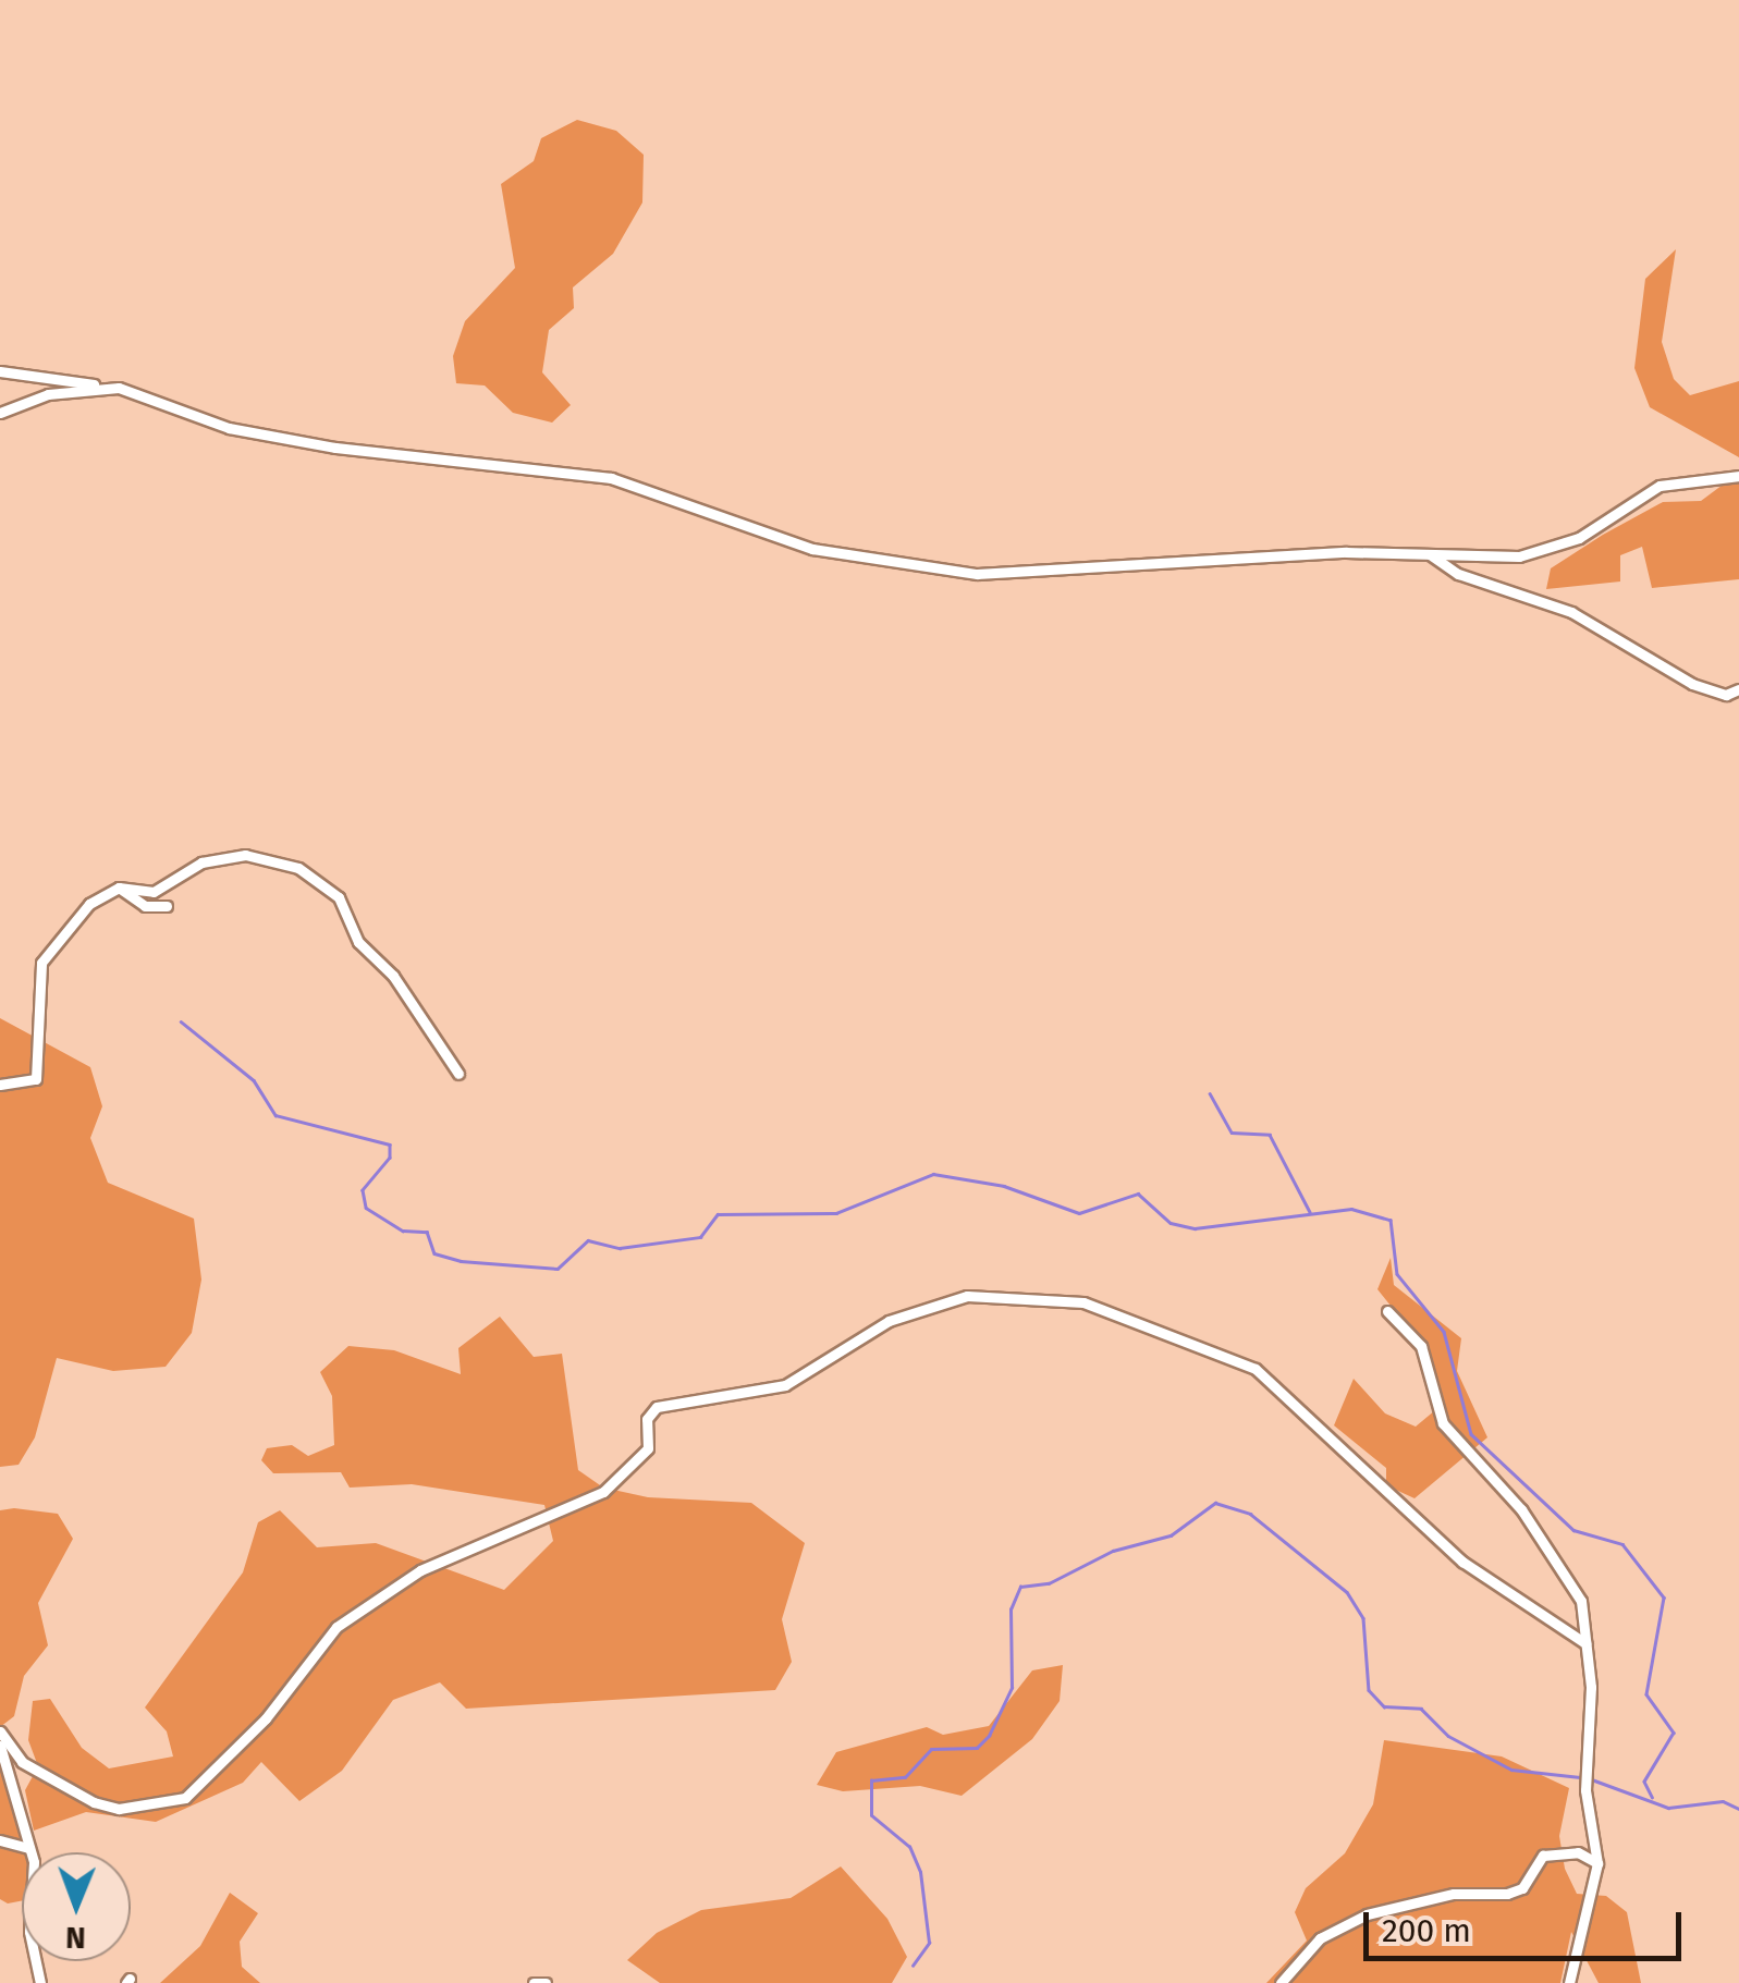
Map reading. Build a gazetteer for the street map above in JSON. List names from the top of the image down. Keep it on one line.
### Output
{"scale_bar":"200 m","north":"bottom"}
